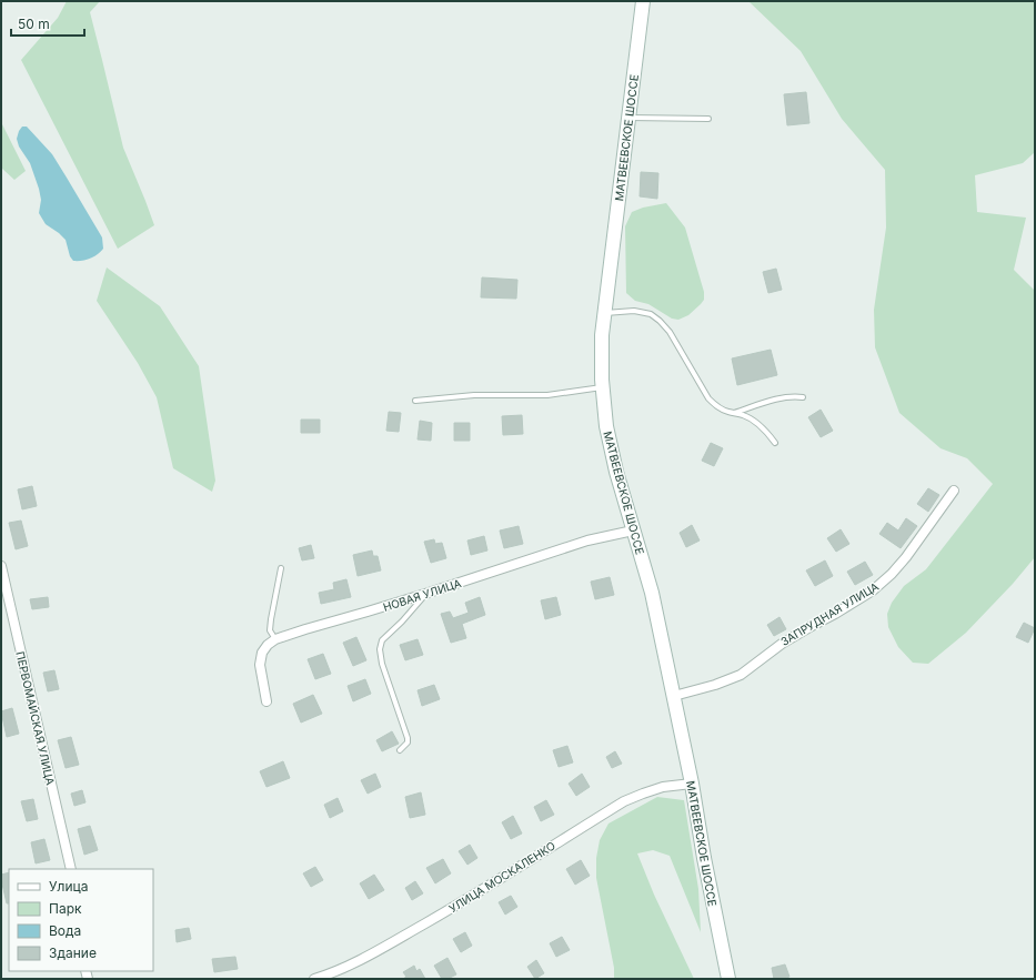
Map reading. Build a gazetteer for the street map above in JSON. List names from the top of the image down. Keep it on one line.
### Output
{"streets":{"main road":["МАТВЕЕВСКОЕ ШОССЕ"],"street":["НОВАЯ УЛИЦА","ЗАПРУДНАЯ УЛИЦА","ПЕРВОМАЙСКАЯ УЛИЦА","УЛИЦА МОСКАЛЕНКО"]},"crossings":[["МАТВЕЕВСКОЕ ШОССЕ","НОВАЯ УЛИЦА"],["МАТВЕЕВСКОЕ ШОССЕ","ЗАПРУДНАЯ УЛИЦА"],["МАТВЕЕВСКОЕ ШОССЕ","УЛИЦА МОСКАЛЕНКО"]],"legend":["Улица","Парк","Вода","Здание"],"scale_bar":"50 m"}
